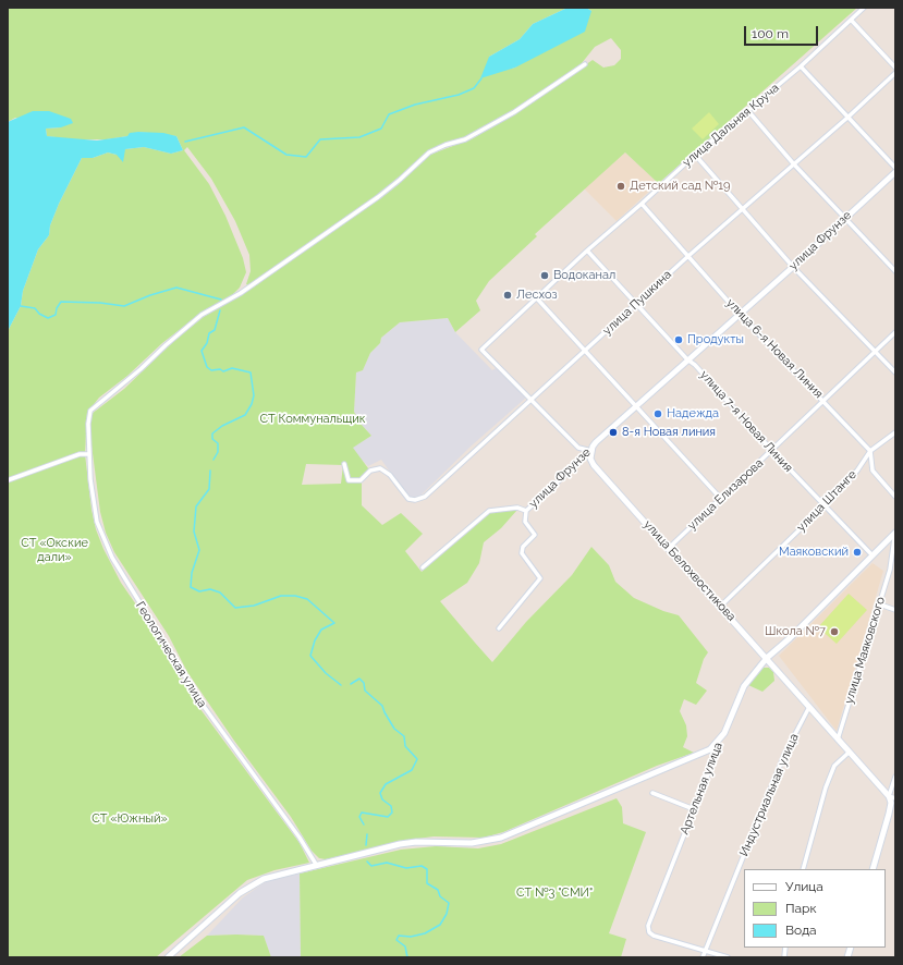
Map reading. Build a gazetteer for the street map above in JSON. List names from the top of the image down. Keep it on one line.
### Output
{"streets":{"main road":["улица Фрунзе","улица Белохвостикова","улица Маяковского","Артельная улица"],"street":["улица Дальняя Круча","улица Пушкина","улица 6-я Новая Линия","улица 7-я Новая Линия","улица Елизарова","улица Штанге","Геологическая улица","Индустриальная улица"]},"crossings":[["улица Дальняя Круча","улица Пушкина"],["улица Дальняя Круча","улица 6-я Новая Линия"],["улица Дальняя Круча","улица 7-я Новая Линия"],["улица Фрунзе","улица 6-я Новая Линия"],["улица Фрунзе","улица 7-я Новая Линия"],["улица Фрунзе","улица Белохвостикова"],["улица Пушкина","улица 6-я Новая Линия"],["улица Пушкина","улица 7-я Новая Линия"],["улица 6-я Новая Линия","улица Елизарова"],["улица 6-я Новая Линия","улица Штанге"],["улица 7-я Новая Линия","улица Елизарова"],["улица 7-я Новая Линия","улица Штанге"],["улица 7-я Новая Линия","улица Маяковского"],["улица Елизарова","улица Белохвостикова"],["улица Штанге","улица Белохвостикова"],["улица Белохвостикова","улица Маяковского"],["улица Белохвостикова","Артельная улица"],["улица Белохвостикова","Индустриальная улица"],["улица Маяковского","Артельная улица"],["Артельная улица","Индустриальная улица"]],"parks":["СТ Коммунальщик","СТ «Окские дали»","СТ «Южный»","СТ №3 \"СМИ\""],"places":["Детский сад №19","Водоканал","Лесхоз","Продукты","Надежда","8-я Новая линия","Маяковский","Школа №7"],"legend":["Улица","Парк","Вода"],"scale_bar":"100 m"}
